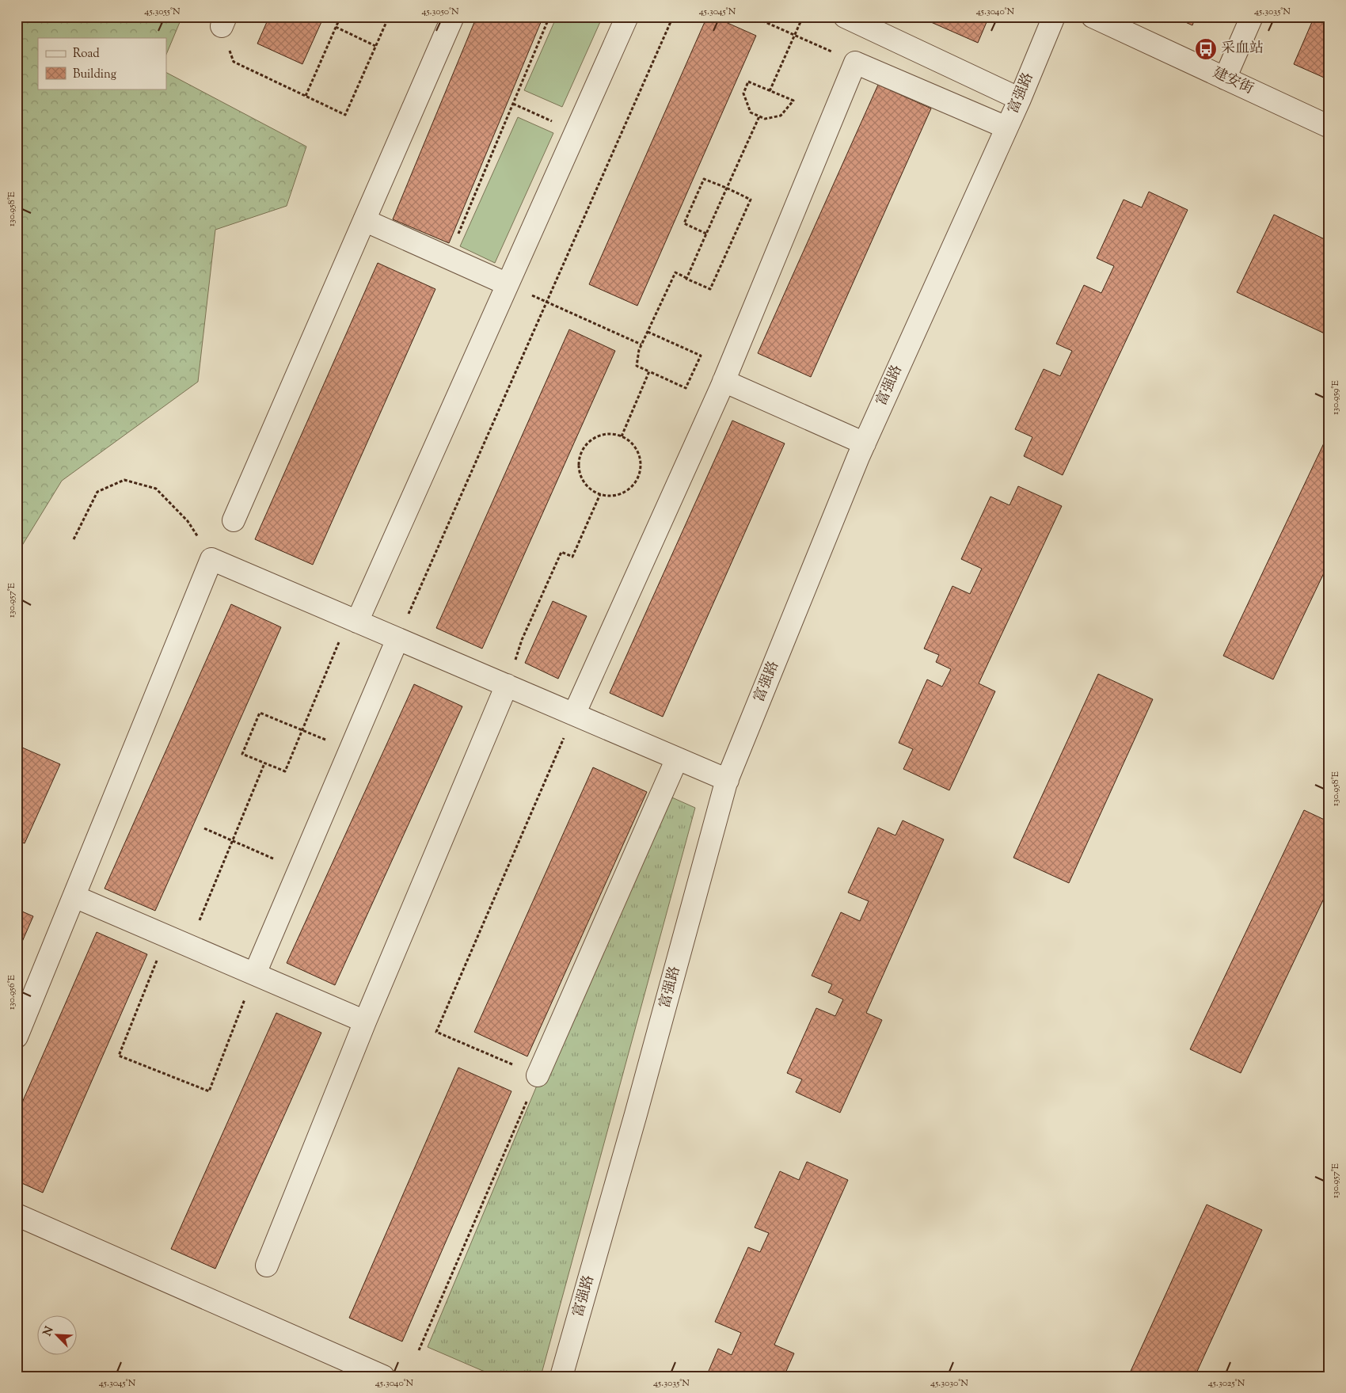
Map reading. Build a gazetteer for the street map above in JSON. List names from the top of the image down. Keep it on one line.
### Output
{"streets":{"street":["建安街","富强路"]},"places":{"bus stop":["采血站"]},"legend":["Road","Building"],"north":"top left","coordinates":["45.3055°N","45.3050°N","45.3045°N","45.3040°N","45.3035°N","130.958°E","130.959°E","130.957°E","130.956°E","45.3030°N","45.3025°N"]}
